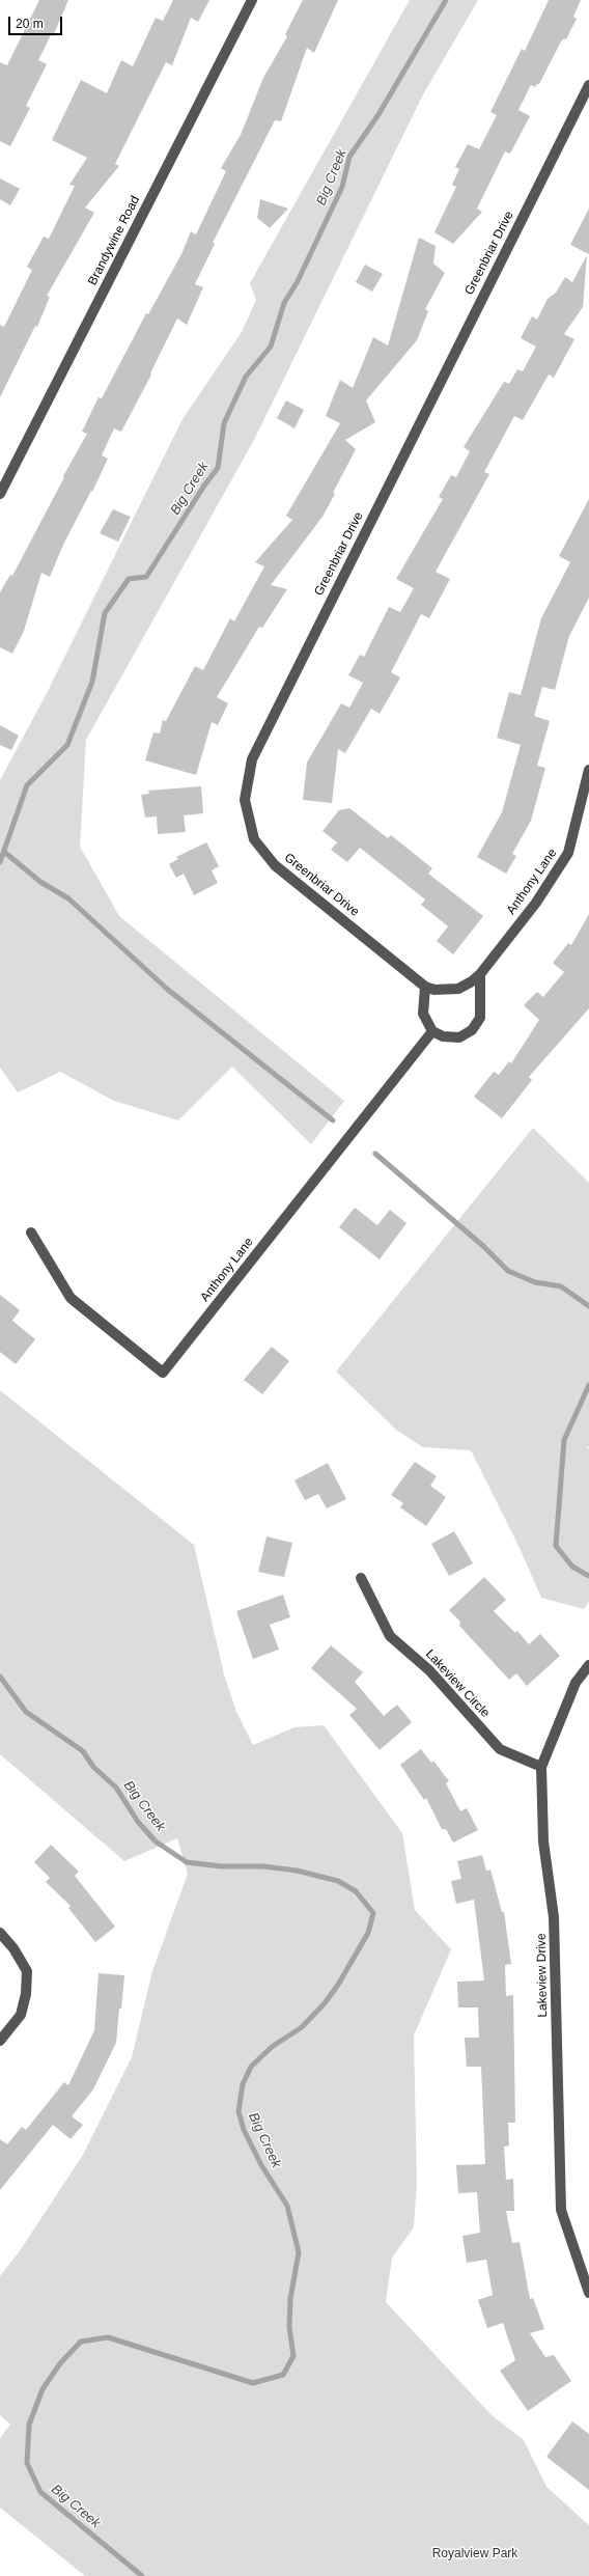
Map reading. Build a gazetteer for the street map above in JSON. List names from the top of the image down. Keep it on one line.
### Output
{"streets":{"street":["Brandywine Road","Greenbriar Drive","Anthony Lane","Lakeview Circle","Lakeview Drive"]},"crossings":[["Greenbriar Drive","Anthony Lane"],["Lakeview Circle","Lakeview Drive"]],"water":["Big Creek"],"parks":["Royalview Park"],"scale_bar":"20 m"}
